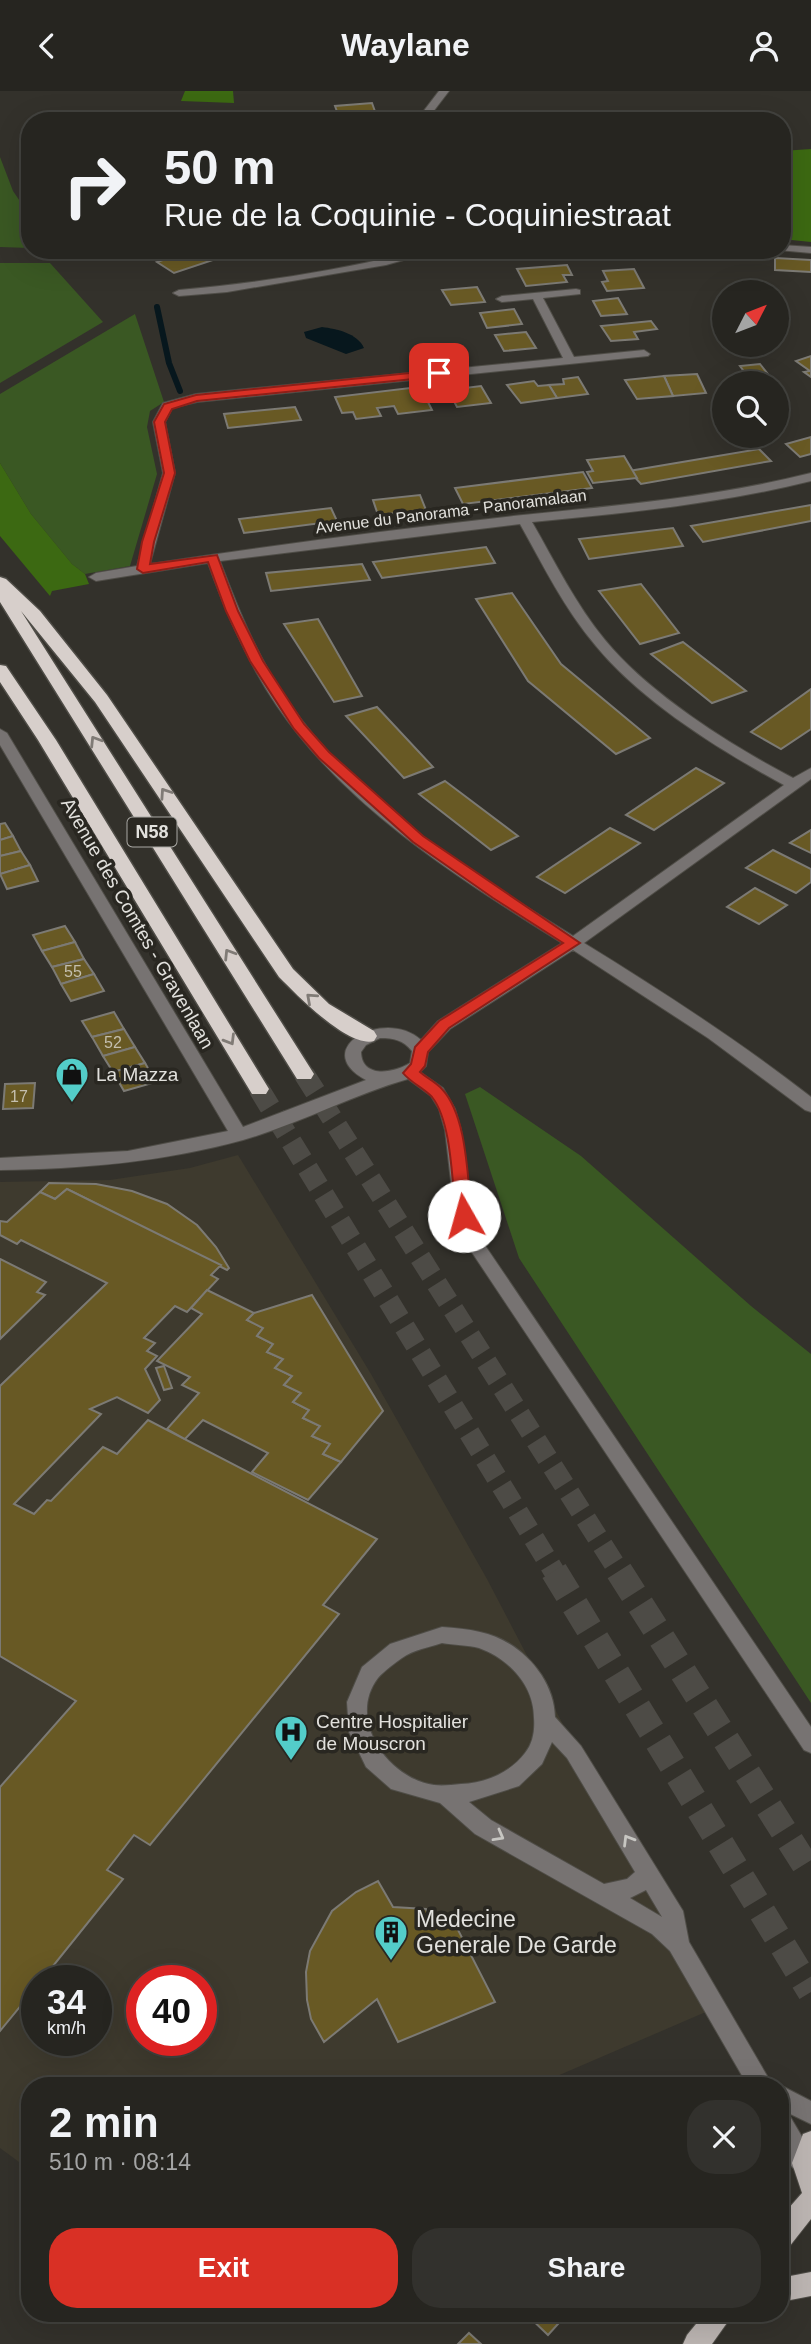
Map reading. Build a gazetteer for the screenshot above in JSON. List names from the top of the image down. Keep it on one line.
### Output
{"streets":{"highway":["N58"],"street":["Avenue du Panorama - Panoramalaan","Avenue des Comtes - Gravenlaan"]},"places":{"shop":["La Mazza"],"hospital":["Centre Hospitalier de Mouscron"],"building":["Medecine Generale De Garde"]},"house_numbers":["55","52","17"],"north":"top right","page":{"header":"Waylane","turn":["50 m","Rue de la Coquinie - Coquiniestraat"],"speed":"34 km/h","limit":"40","heading":["2 min","510 m · 08:14"],"buttons":["Exit","Share"]}}
